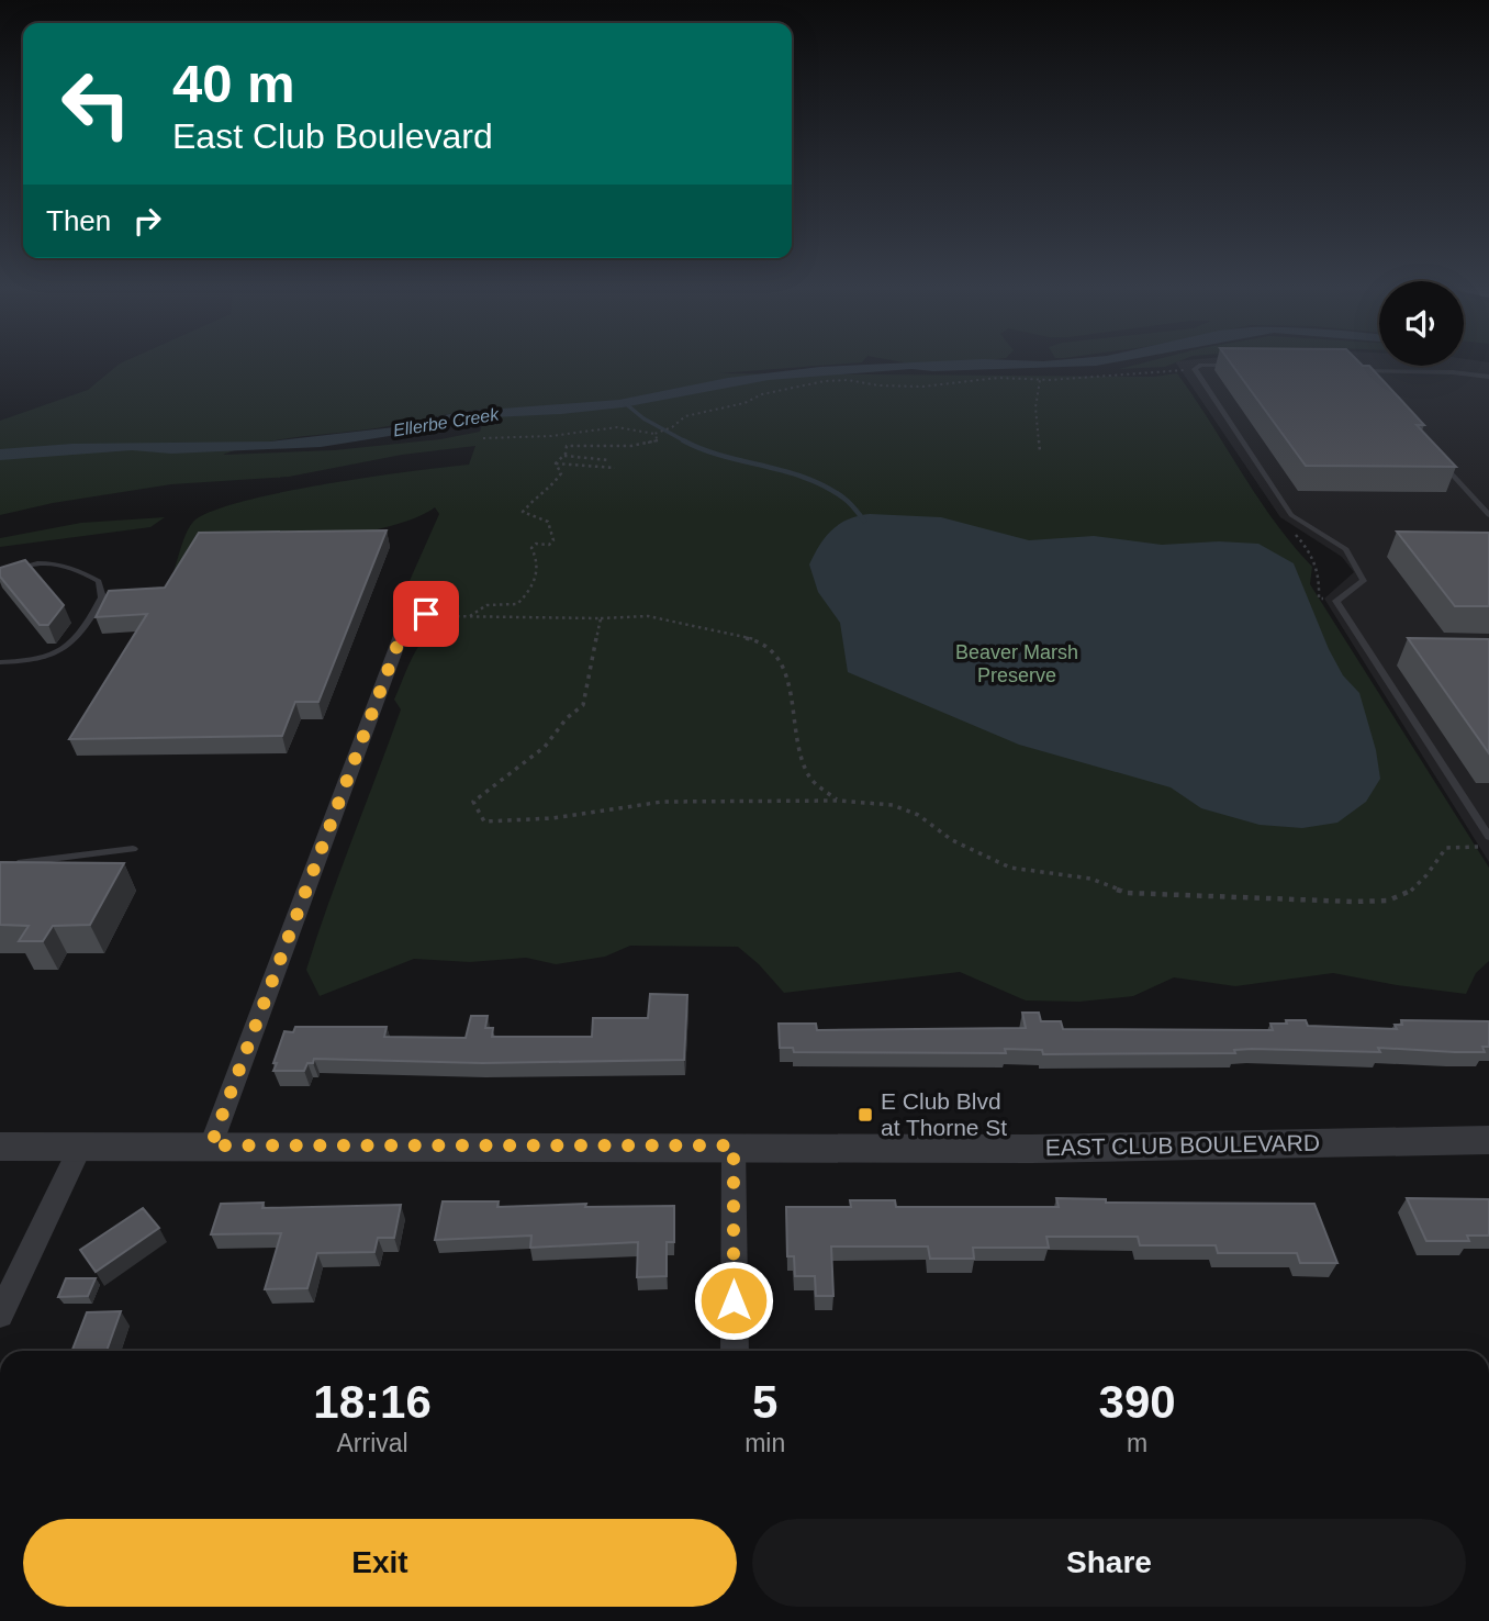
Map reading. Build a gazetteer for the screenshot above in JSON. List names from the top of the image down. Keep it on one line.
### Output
{"streets":{"street":["EAST CLUB BOULEVARD"]},"water":["Ellerbe Creek"],"parks":["Beaver Marsh Preserve"],"places":{"transit":["E Club Blvd at Thorne St"]},"page":{"turn":["40 m","East Club Boulevard"],"then":"Then","eta":["18:16","Arrival","5","min","390","m"],"buttons":["Exit","Share"]}}
